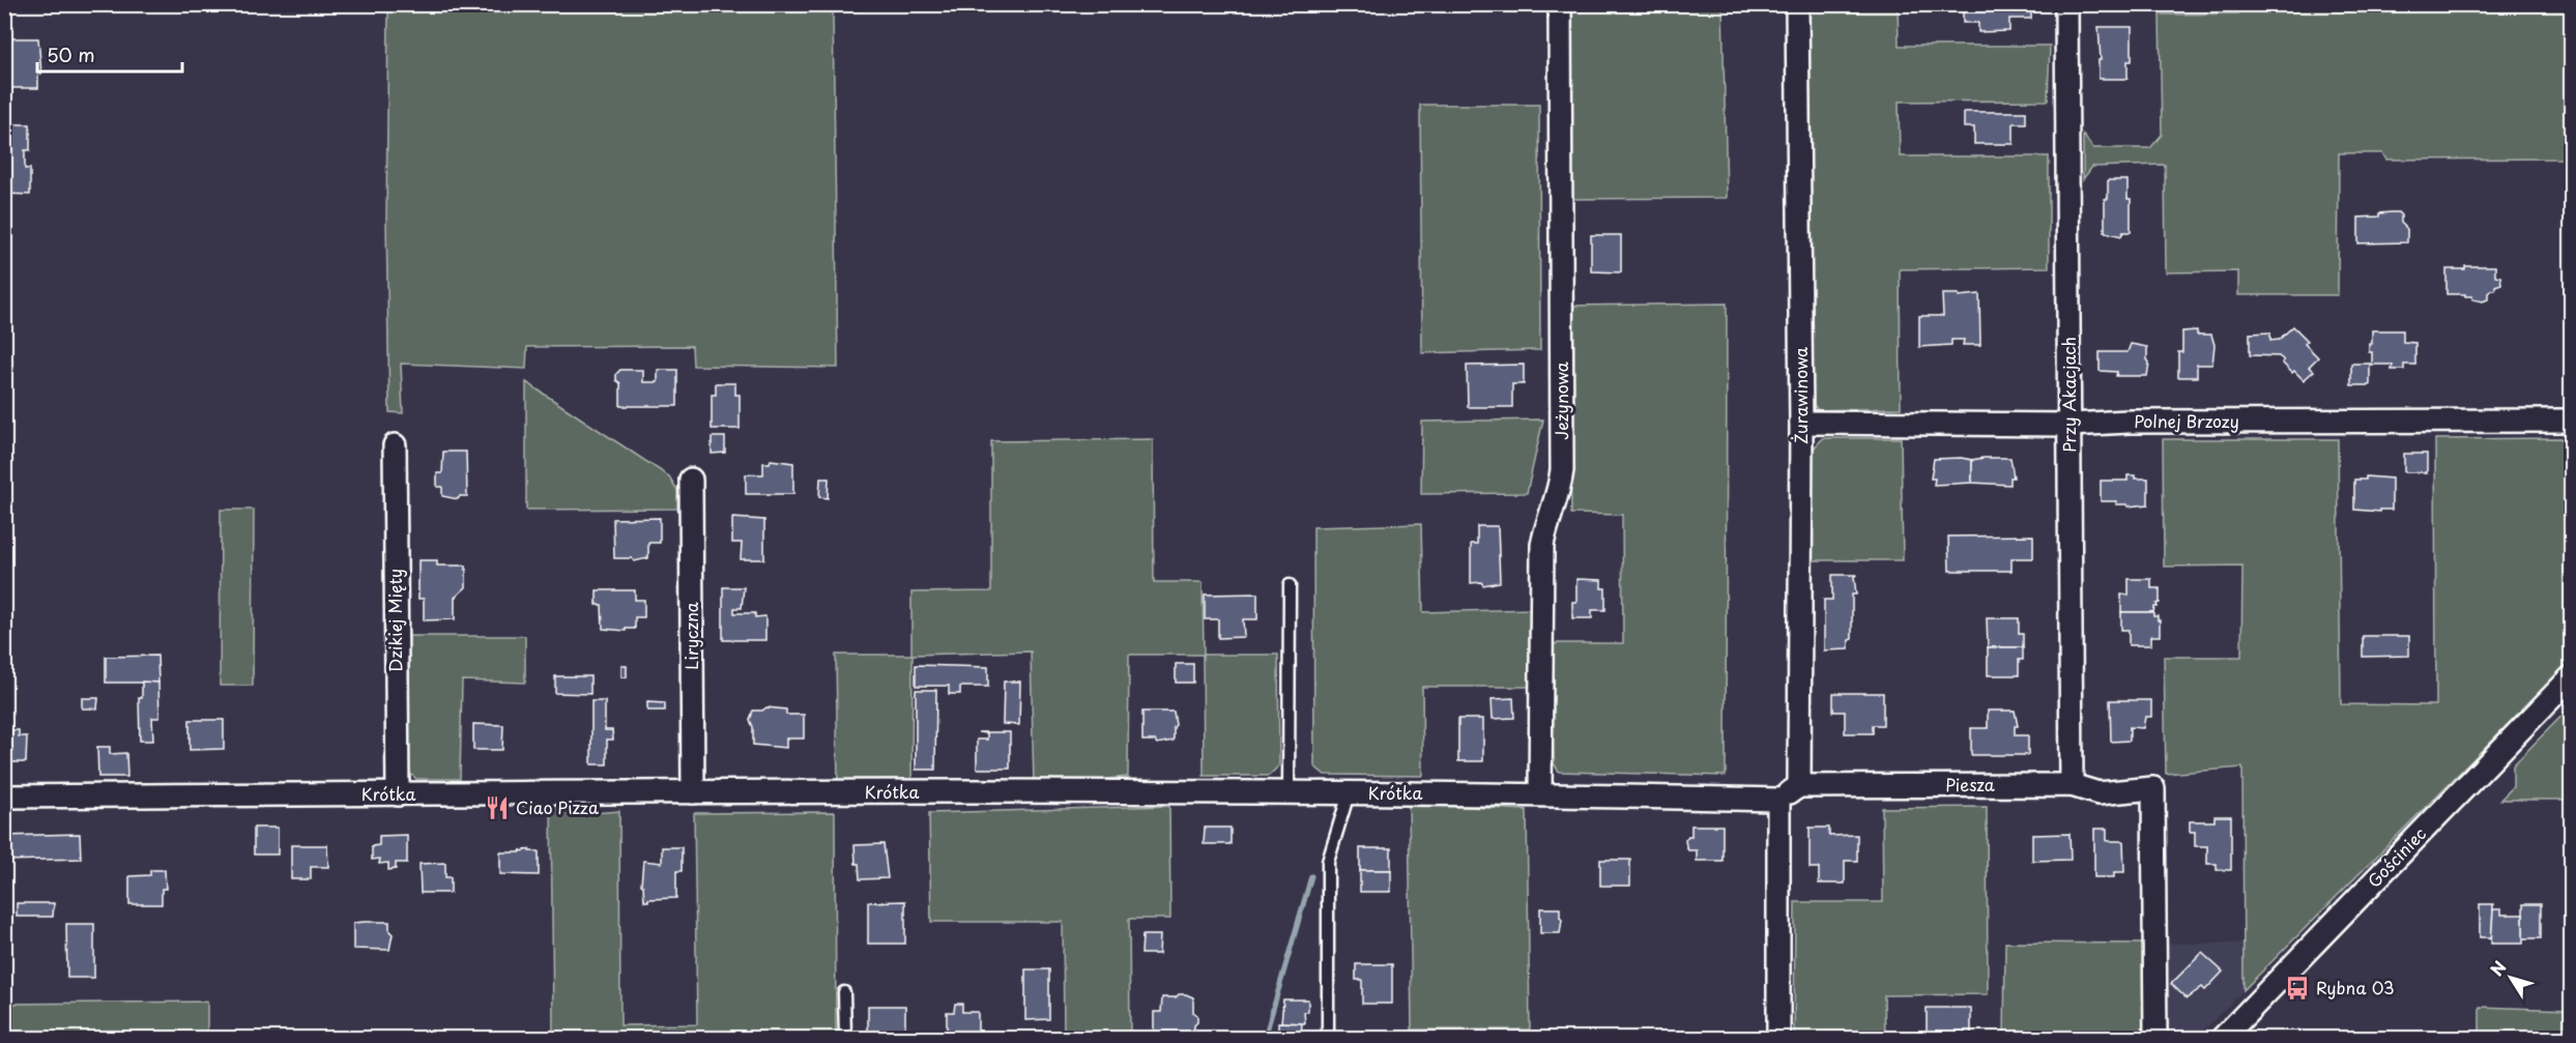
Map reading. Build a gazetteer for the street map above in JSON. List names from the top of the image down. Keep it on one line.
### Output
{"streets":{"street":["Przy Akacjach","Żurawinowa","Jeżynowa","Polnej Brzozy","Dzikiej Mięty","Liryczna","Piesza","Krótka","Gościniec"]},"crossings":[["Przy Akacjach","Polnej Brzozy"],["Przy Akacjach","Piesza"],["Żurawinowa","Polnej Brzozy"],["Żurawinowa","Piesza"],["Jeżynowa","Krótka"],["Dzikiej Mięty","Krótka"],["Liryczna","Krótka"]],"places":{"restaurant":["Ciao Pizza"],"bus stop":["Rybna 03"]},"scale_bar":"50 m","north":"top left"}
